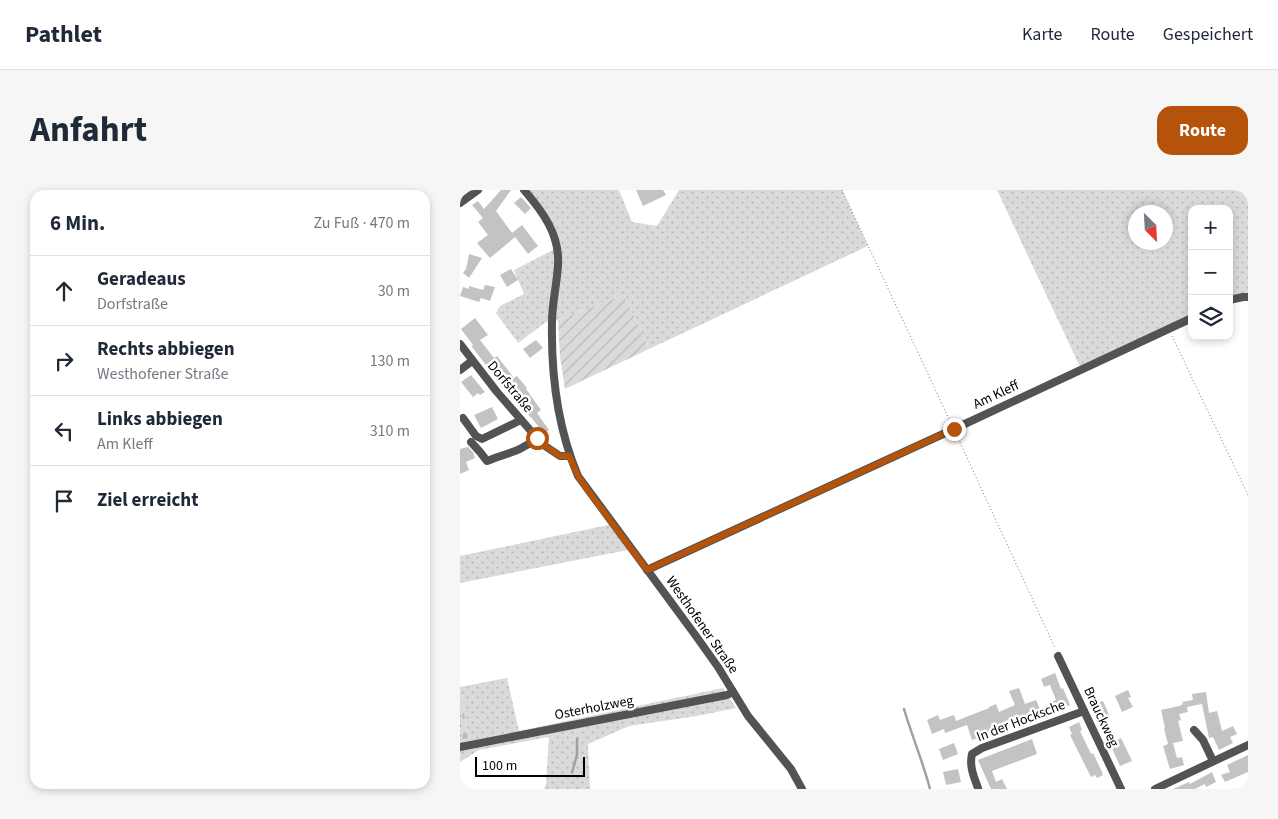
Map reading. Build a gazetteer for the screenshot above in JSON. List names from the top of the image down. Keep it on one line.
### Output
{"streets":{"street":["Dorfstraße","Am Kleff","Westhofener Straße","Osterholzweg","Brauckweg","In der Hocksche"]},"crossings":[["Dorfstraße","Westhofener Straße"],["Am Kleff","Westhofener Straße"],["Westhofener Straße","Osterholzweg"],["Brauckweg","In der Hocksche"]],"scale_bar":"100 m","north":"bottom right","page":{"header":"Pathlet","nav":["Karte","Route","Gespeichert"],"title":"Anfahrt","buttons":"Route","heading":["6 Min.","Zu Fuß · 470 m"],"map_buttons":["+","−"],"list":[["Geradeaus","Dorfstraße","30 m"],["Rechts abbiegen","Westhofener Straße","130 m"],["Links abbiegen","Am Kleff","310 m"],"Ziel erreicht"],"scale":"100 m"}}
